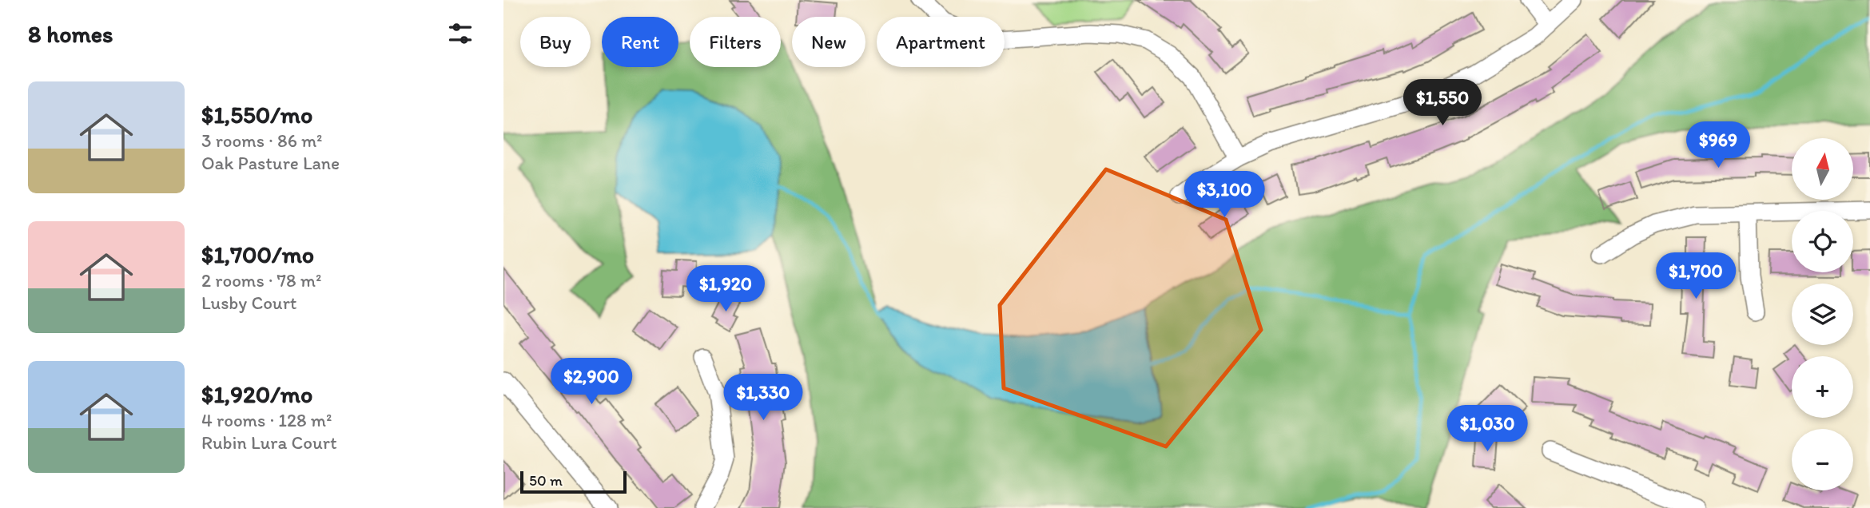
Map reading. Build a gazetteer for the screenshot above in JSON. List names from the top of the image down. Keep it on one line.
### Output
{"scale_bar":"50 m","north":"top","page":{"heading":"8 homes","chip":["Buy","Rent","Filters","New","Apartment"],"list":[{"name":"$1,550/mo","note":"3 rooms · 86 m² · Oak Pasture Lane"},{"name":"$1,700/mo","note":"2 rooms · 78 m² · Lusby Court"},{"name":"$1,920/mo","note":"4 rooms · 128 m² · Rubin Lura Court"}],"price":["$1,550","$969","$3,100","$1,700","$1,920","$2,900","$1,330","$1,030"],"map_buttons":["+","−"],"scale":"50 m"}}
